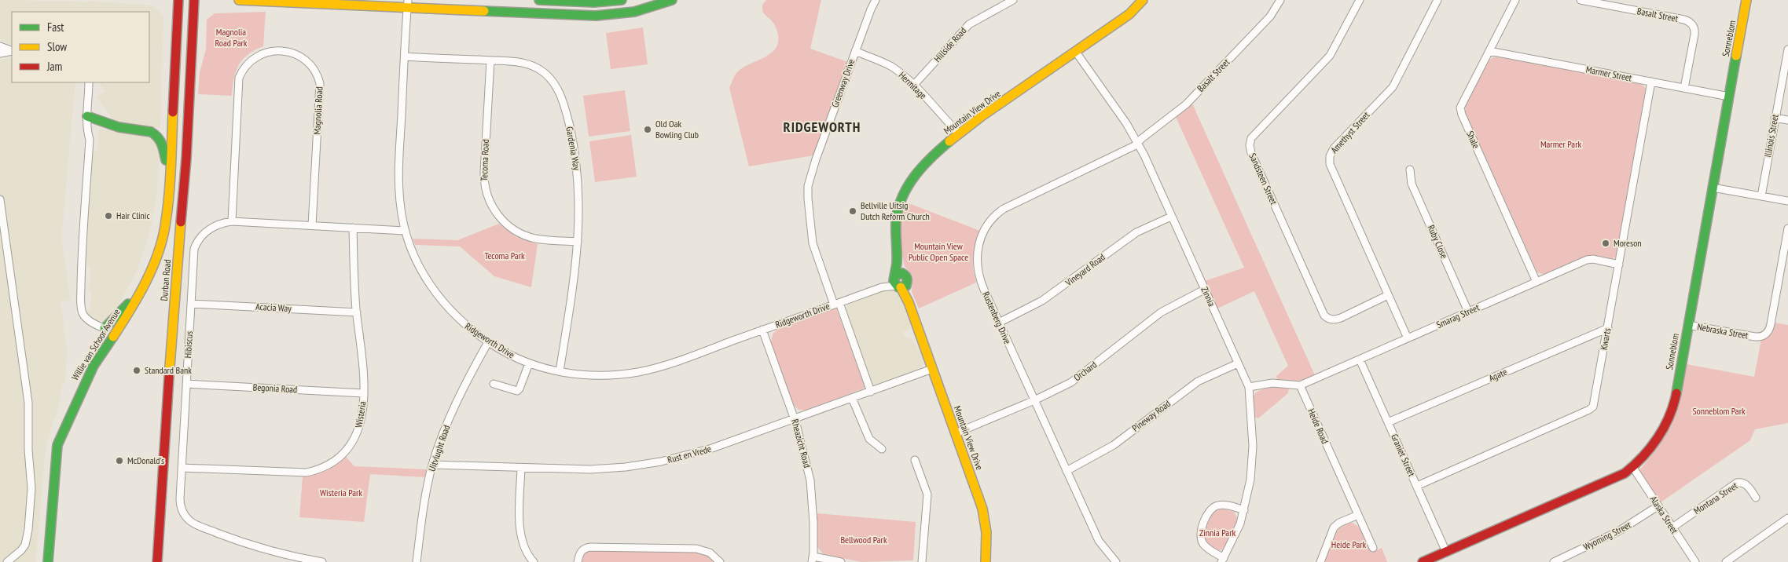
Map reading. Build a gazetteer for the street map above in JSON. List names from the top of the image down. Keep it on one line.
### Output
{"streets":{"main road":["Sonneblom","Mountain View Drive","Durban Road","Willie van Schoor Avenue"],"street":["Basalt Street","Hillside Road","Marmer Street","Greenway Drive","Hermitage","Magnolia Road","Amethyst Street","Illinois Street","Shale","Gardenia Way","Tecoma Road","Sandsteen Street","Ruby Close","Vineyard Road","Zinnia","Acacia Way","Ridgeworth Drive","Smarag Street","Rustenberg Drive","Nebraska Street","Kwarts","Hibiscus","Orchard","Agate","Begonia Road","Wisteria","Pineway Road","Heide Road","Rheazicht Road","Uitvlught Road","Rust en Vrede","Graniet Street","Montana Street","Alaska Street","Wyoming Street"]},"crossings":[["Basalt Street","Marmer Street"],["Basalt Street","Zinnia"],["Basalt Street","Rustenberg Drive"],["Sonneblom","Marmer Street"],["Sonneblom","Nebraska Street"],["Sonneblom","Graniet Street"],["Sonneblom","Alaska Street"],["Hillside Road","Hermitage"],["Marmer Street","Shale"],["Marmer Street","Kwarts"],["Greenway Drive","Hermitage"],["Greenway Drive","Ridgeworth Drive"],["Greenway Drive","Rust en Vrede"],["Hermitage","Mountain View Drive"],["Magnolia Road","Hibiscus"],["Mountain View Drive","Zinnia"],["Mountain View Drive","Ridgeworth Drive"],["Mountain View Drive","Orchard"],["Mountain View Drive","Rust en Vrede"],["Amethyst Street","Sandsteen Street"],["Amethyst Street","Smarag Street"],["Shale","Smarag Street"],["Gardenia Way","Tecoma Road"],["Gardenia Way","Ridgeworth Drive"],["Ruby Close","Smarag Street"],["Vineyard Road","Zinnia"],["Vineyard Road","Rustenberg Drive"],["Zinnia","Rustenberg Drive"],["Zinnia","Orchard"],["Zinnia","Pineway Road"],["Acacia Way","Hibiscus"],["Acacia Way","Wisteria"],["Ridgeworth Drive","Hibiscus"],["Ridgeworth Drive","Rheazicht Road"],["Ridgeworth Drive","Uitvlught Road"],["Smarag Street","Kwarts"],["Smarag Street","Heide Road"],["Smarag Street","Graniet Street"],["Rustenberg Drive","Orchard"],["Rustenberg Drive","Pineway Road"],["Kwarts","Agate"],["Kwarts","Graniet Street"],["Hibiscus","Begonia Road"],["Hibiscus","Wisteria"],["Agate","Graniet Street"],["Begonia Road","Wisteria"],["Rheazicht Road","Rust en Vrede"],["Uitvlught Road","Rust en Vrede"],["Montana Street","Alaska Street"],["Alaska Street","Wyoming Street"]],"districts":["RIDGEWORTH"],"parks":["Magnolia Road Park","Marmer Park","Mountain View Public Open Space","Tecoma Park","Sonneblom Park","Wisteria Park","Zinnia Park","Bellwood Park","Heide Park"],"places":["Old Oak Bowling Club","Bellville Uitsig Dutch Reform Church","Hair Clinic","Moreson","Standard Bank","McDonald's"],"legend":["Fast","Slow","Jam"]}
